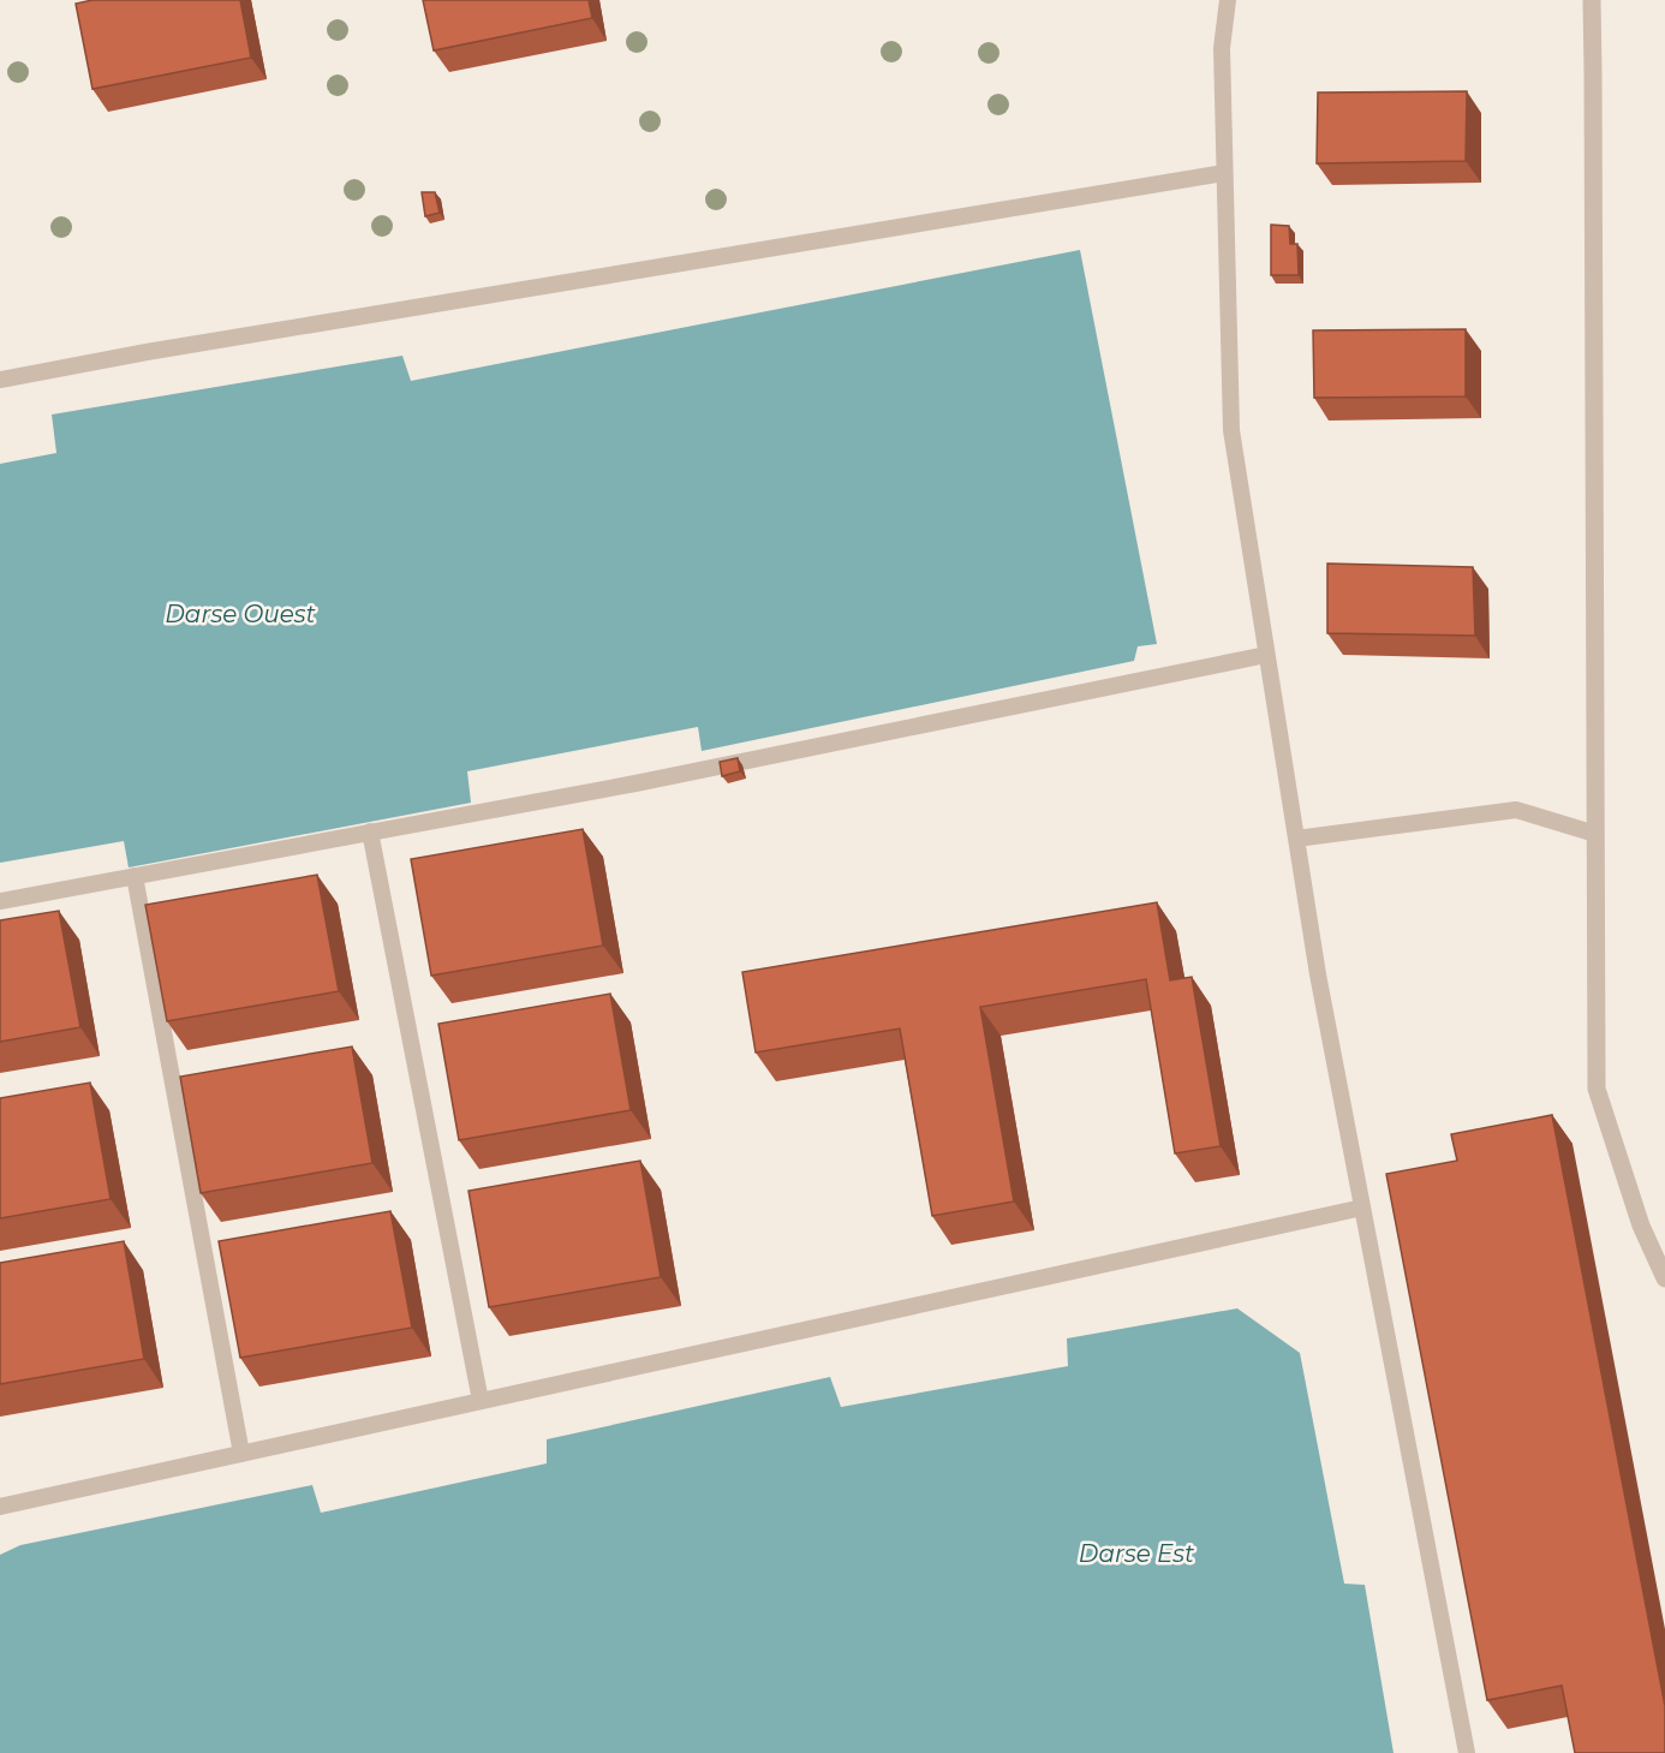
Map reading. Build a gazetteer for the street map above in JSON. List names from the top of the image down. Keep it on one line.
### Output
{"water":["Darse Ouest","Darse Est"]}
